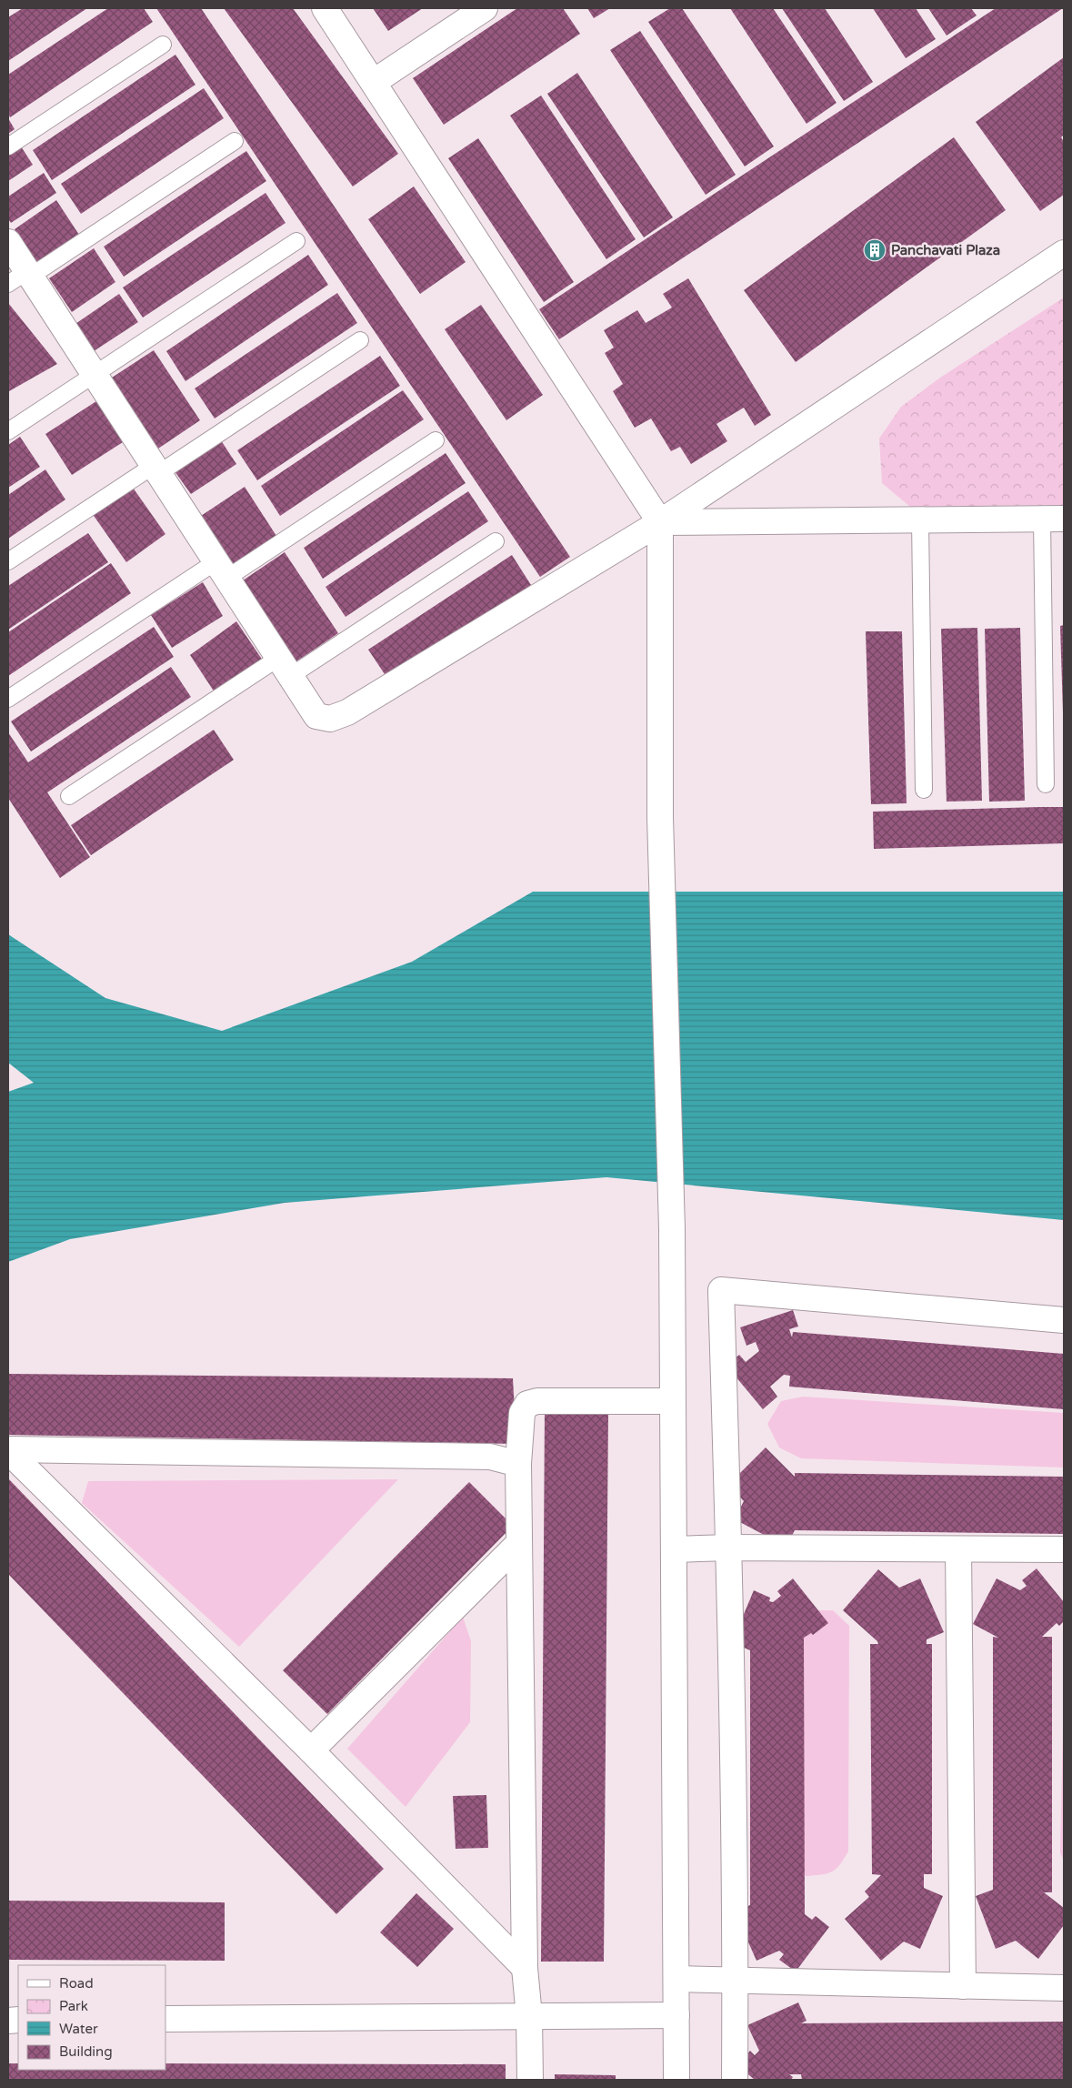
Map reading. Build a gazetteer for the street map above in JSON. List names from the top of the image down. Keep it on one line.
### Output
{"places":{"building":["Panchavati Plaza"]},"legend":["Road","Park","Water","Building"]}
